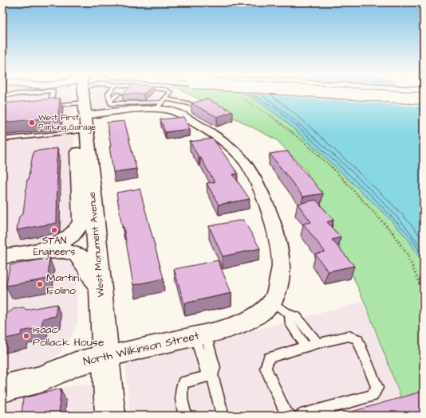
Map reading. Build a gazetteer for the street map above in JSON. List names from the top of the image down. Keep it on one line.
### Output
{"streets":{"main road":["West Monument Avenue","North Wilkinson Street"]},"crossings":[["West Monument Avenue","North Wilkinson Street"]],"places":["West First Parking Garage","STAN Engineers","Martin Folino","Isaac Pollack House"]}
